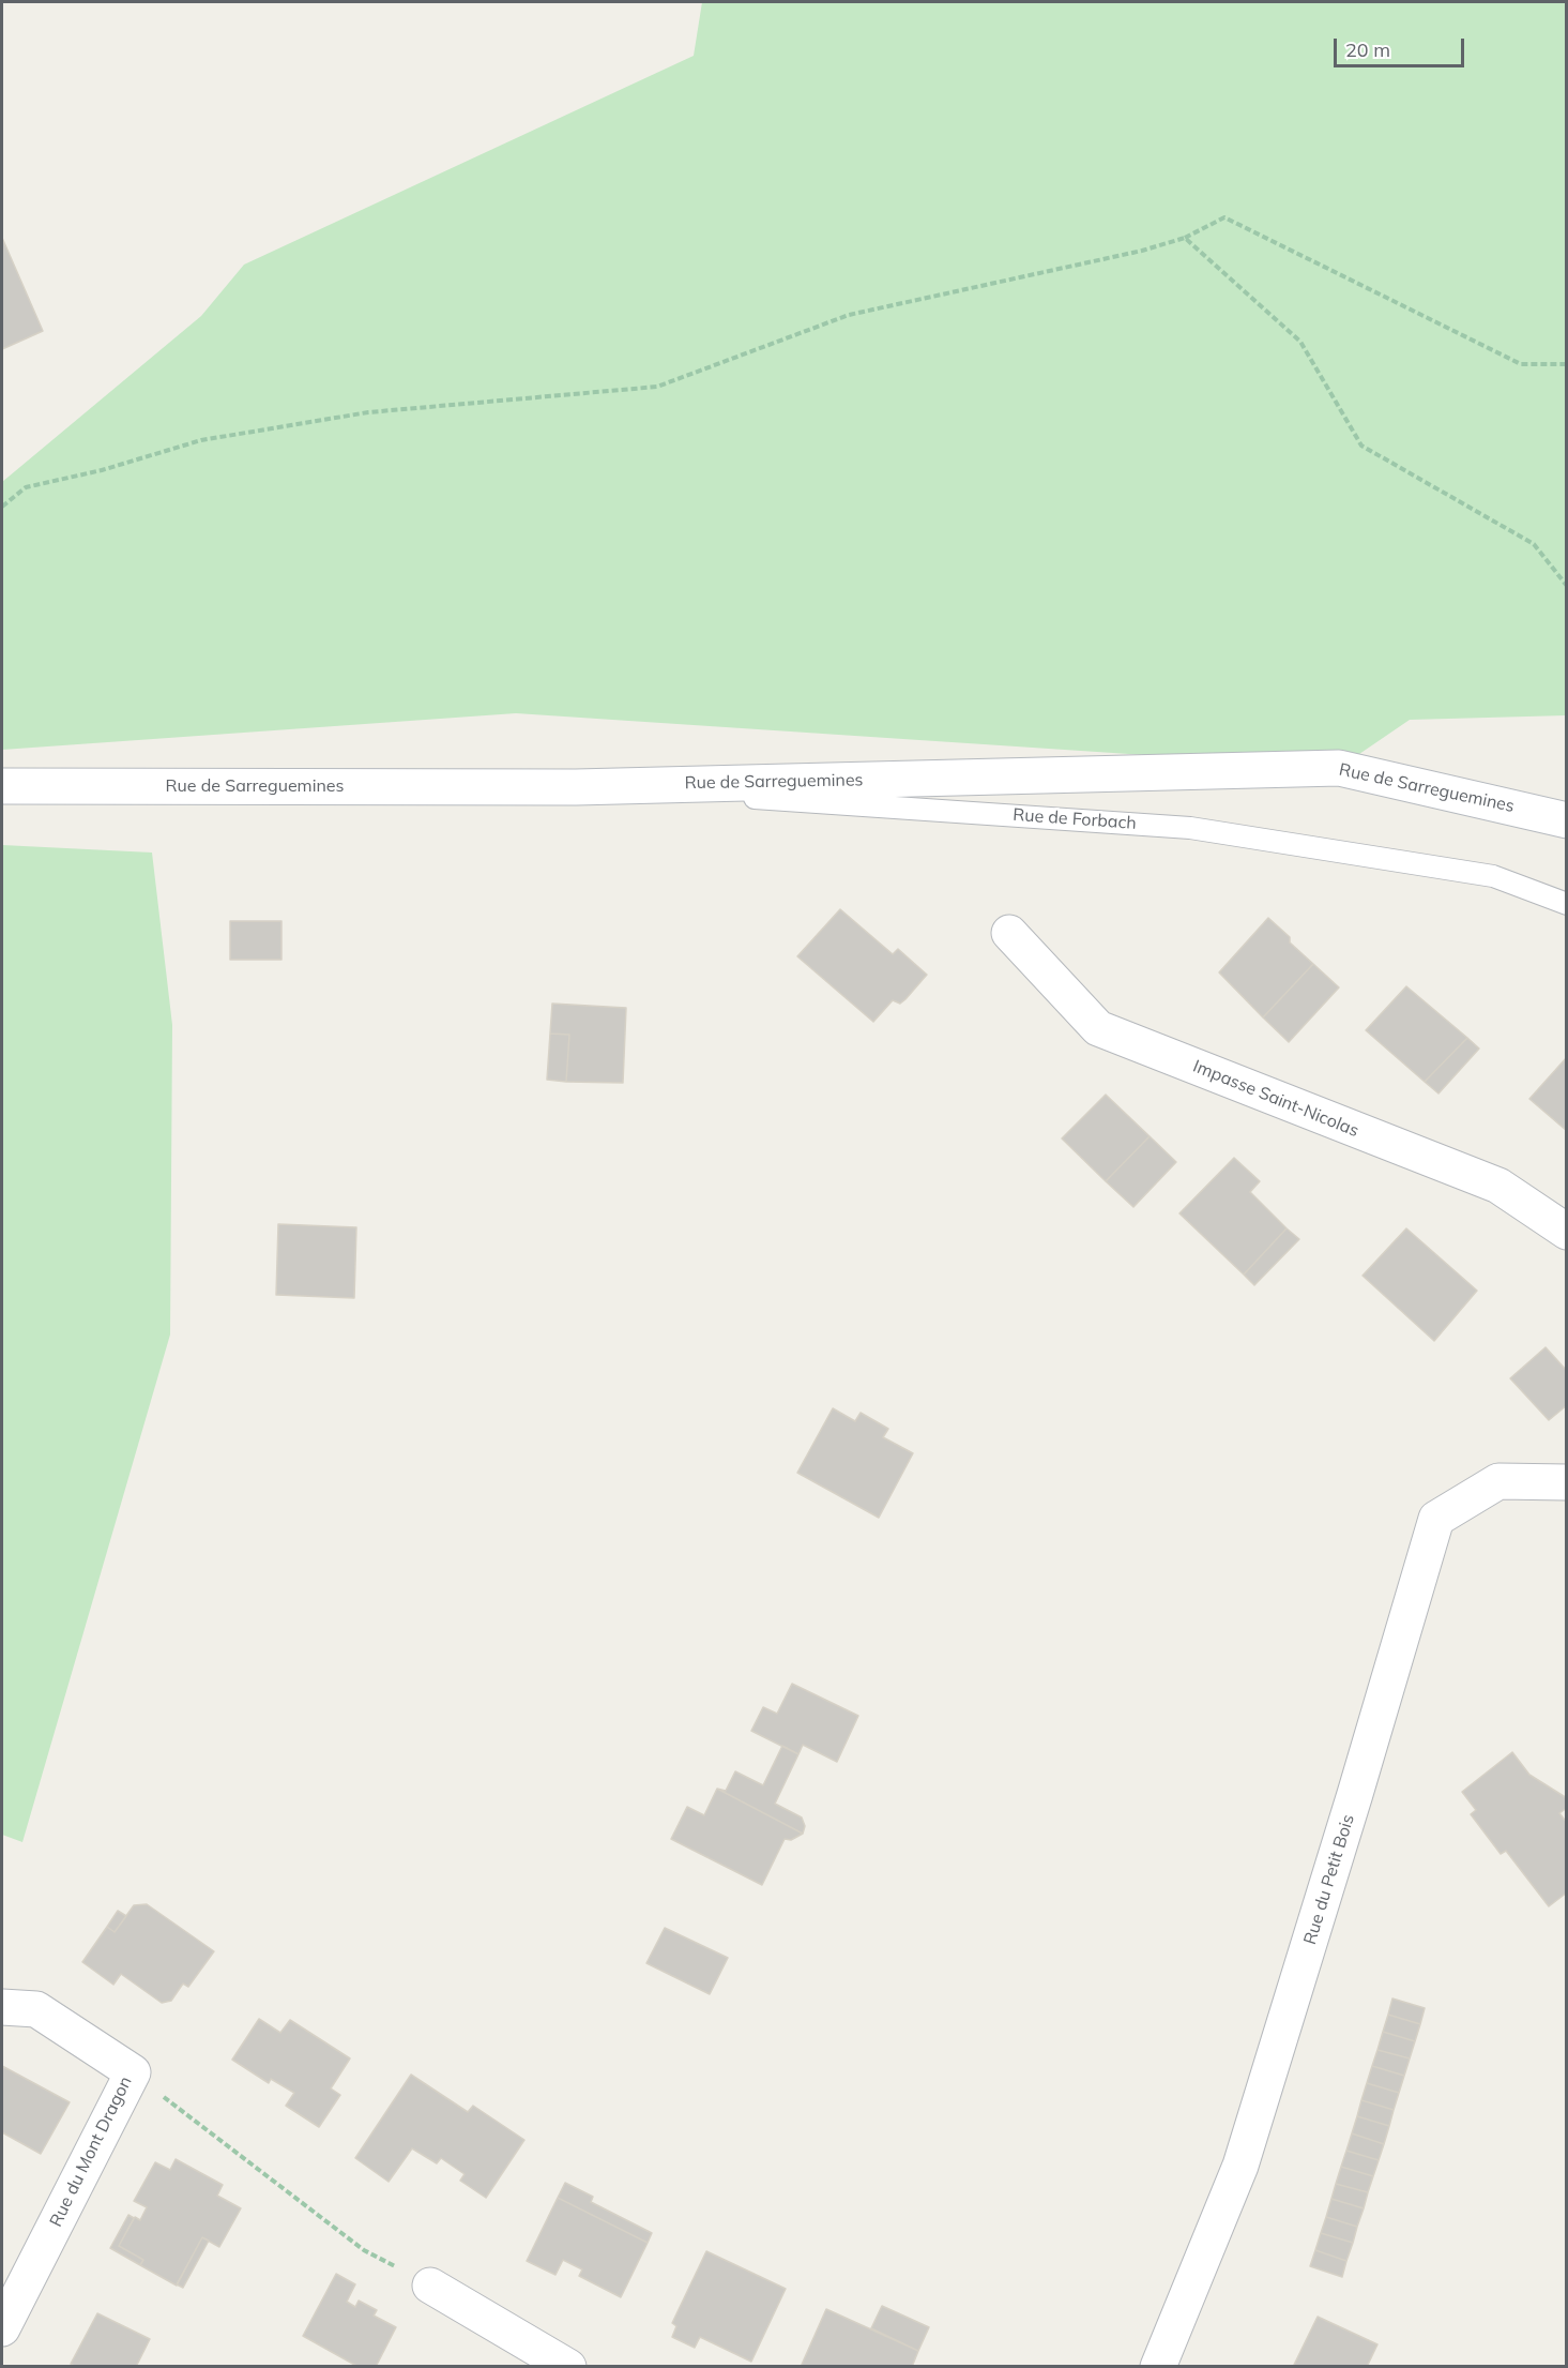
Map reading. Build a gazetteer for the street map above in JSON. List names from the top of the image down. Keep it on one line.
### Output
{"streets":{"street":["Rue de Sarreguemines","Impasse Saint-Nicolas","Rue du Petit Bois","Rue du Mont Dragon"],"lane":["Rue de Forbach"]},"crossings":[["Rue de Sarreguemines","Rue de Forbach"]],"scale_bar":"20 m"}
